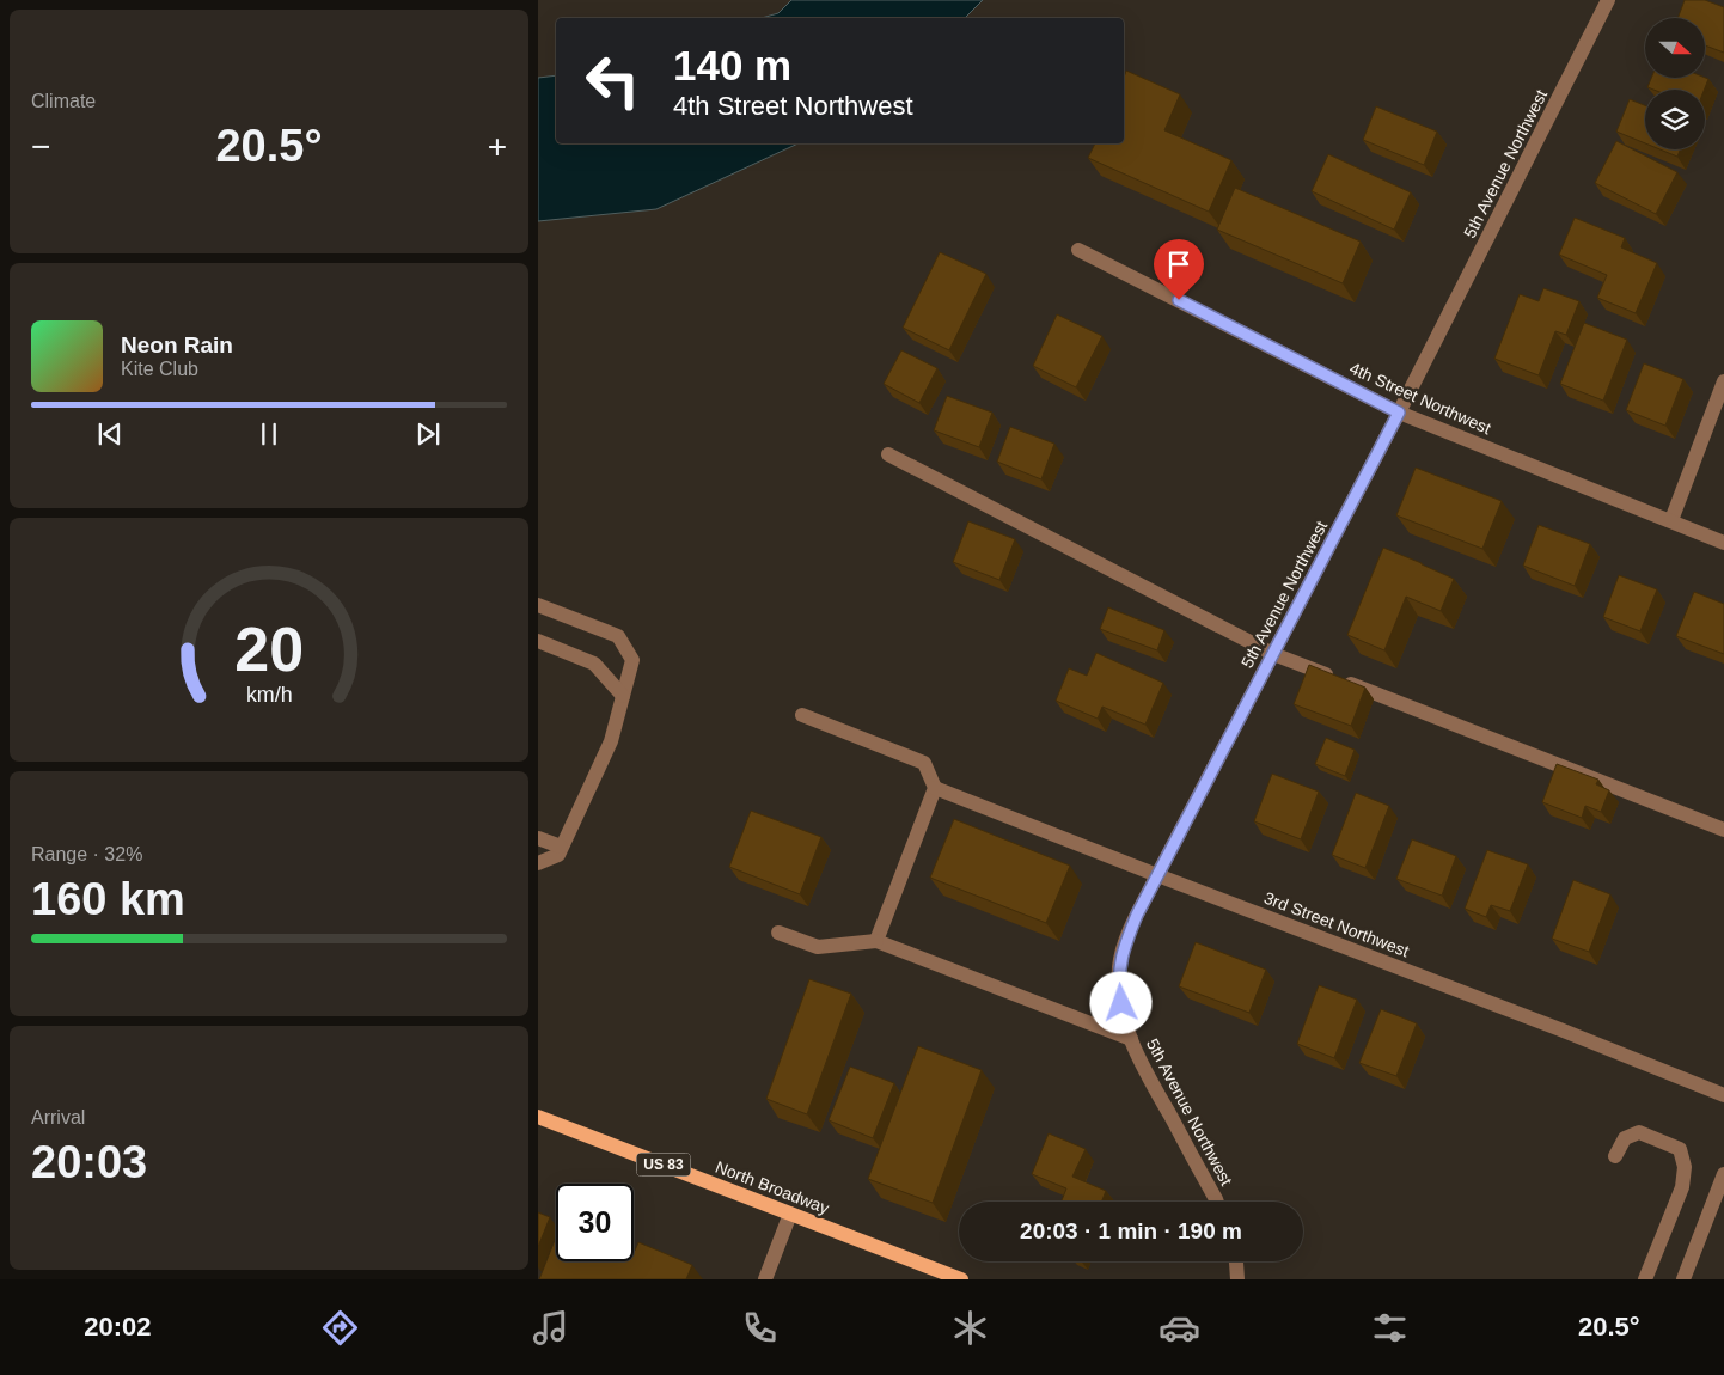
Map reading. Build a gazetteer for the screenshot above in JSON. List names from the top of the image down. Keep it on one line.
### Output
{"streets":{"main road":["US 83","North Broadway"],"street":["5th Avenue Northwest","4th Street Northwest","3rd Street Northwest"]},"crossings":[["5th Avenue Northwest","4th Street Northwest"],["5th Avenue Northwest","3rd Street Northwest"]],"north":"right","page":{"tile":["Climate",["Range · 32%","160 km"],["Arrival","20:03"]],"turn":["140 m","4th Street Northwest"],"heat":["−","20.5°","+"],"song":["Neon Rain","Kite Club"],"limit":"30","trip":"20:03 · 1 min · 190 m","tabs":["20:02","20.5°"],"gauge":["20","km/h"]}}
